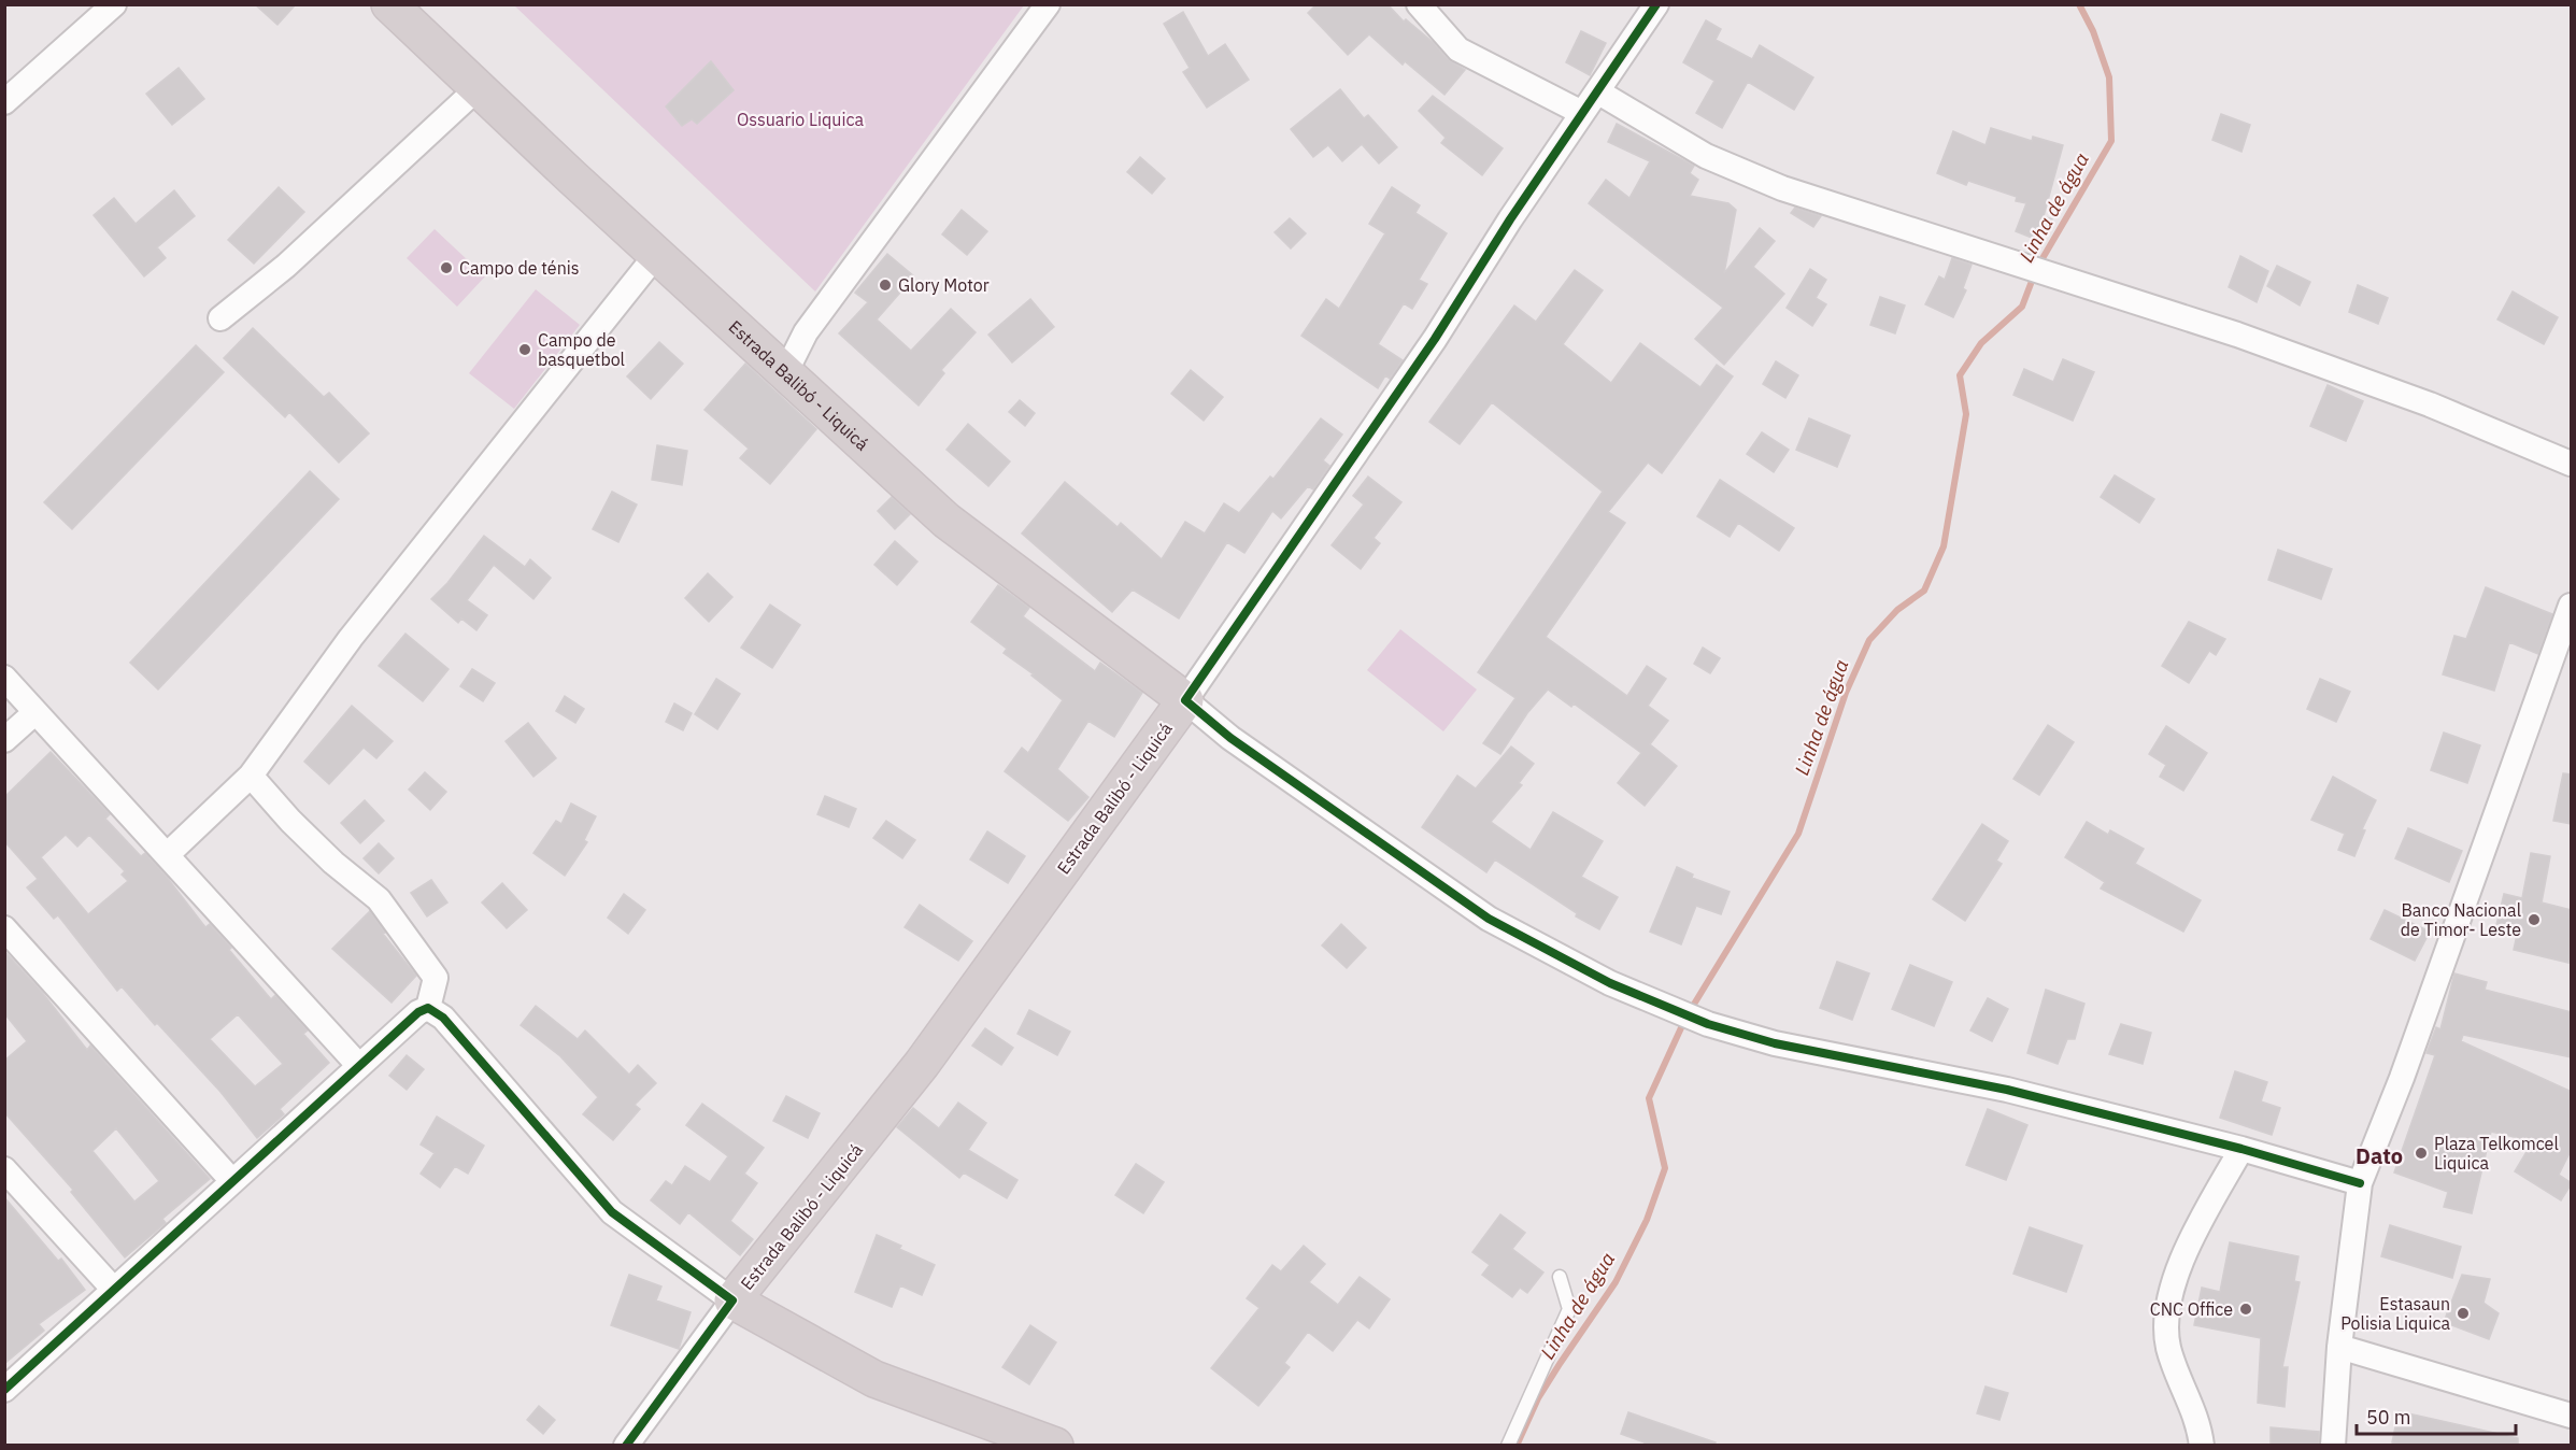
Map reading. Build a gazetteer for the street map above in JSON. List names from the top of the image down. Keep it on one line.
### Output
{"streets":{"main road":["Estrada Balibó - Liquicá"]},"districts":["Dato"],"water":["Linha de água"],"parks":["Ossuario Liquica"],"places":["Campo de ténis","Glory Motor","Campo de basquetbol","Banco Nacional de Timor- Leste","Plaza Telkomcel Liquica","CNC Office","Estasaun Polisia Liquica"],"scale_bar":"50 m"}
